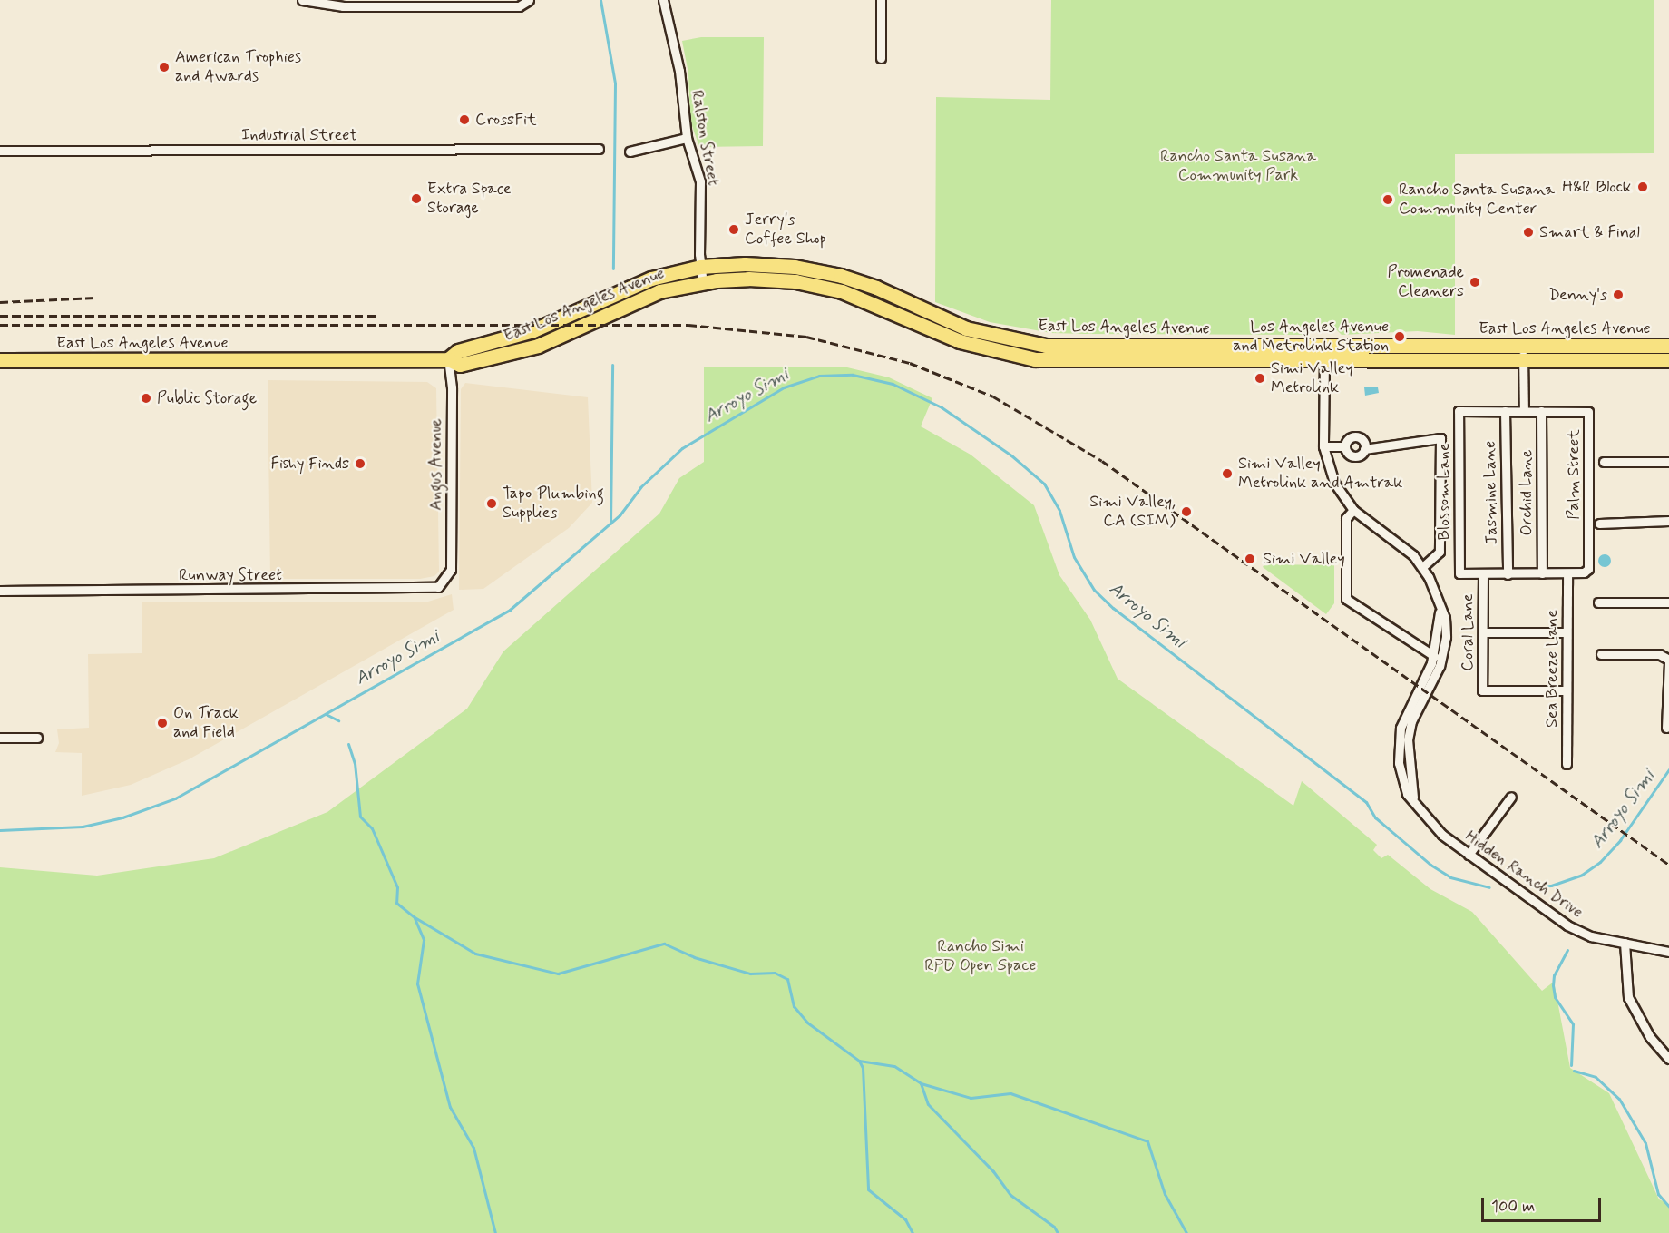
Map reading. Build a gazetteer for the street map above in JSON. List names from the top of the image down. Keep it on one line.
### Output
{"streets":{"main road":["East Los Angeles Avenue"],"street":["Industrial Street","Ralston Street","Angus Avenue","Palm Street","Blossom Lane","Jasmine Lane","Orchid Lane","Runway Street","Coral Lane","Sea Breeze Lane","Hidden Ranch Drive"]},"crossings":[["Ralston Street","East Los Angeles Avenue"],["East Los Angeles Avenue","Angus Avenue"],["East Los Angeles Avenue","Hidden Ranch Drive"],["Angus Avenue","Runway Street"],["Palm Street","Blossom Lane"],["Palm Street","Jasmine Lane"],["Palm Street","Orchid Lane"],["Palm Street","Sea Breeze Lane"],["Blossom Lane","Coral Lane"],["Coral Lane","Sea Breeze Lane"]],"water":["Arroyo Simi"],"parks":["Rancho Santa Susana Community Park","Rancho Simi RPD Open Space"],"places":["American Trophies and Awards","CrossFit","H&R Block","Extra Space Storage","Rancho Santa Susana Community Center","Jerry's Coffee Shop","Smart & Final","Promenade Cleaners","Denny's","Los Angeles Avenue and Metrolink Station","Simi Valley Metrolink","Public Storage","Fishy Finds","Simi Valley Metrolink and Amtrak","Tapo Plumbing Supplies","Simi Valley, CA (SIM)","Simi Valley","On Track and Field"],"scale_bar":"100 m"}
